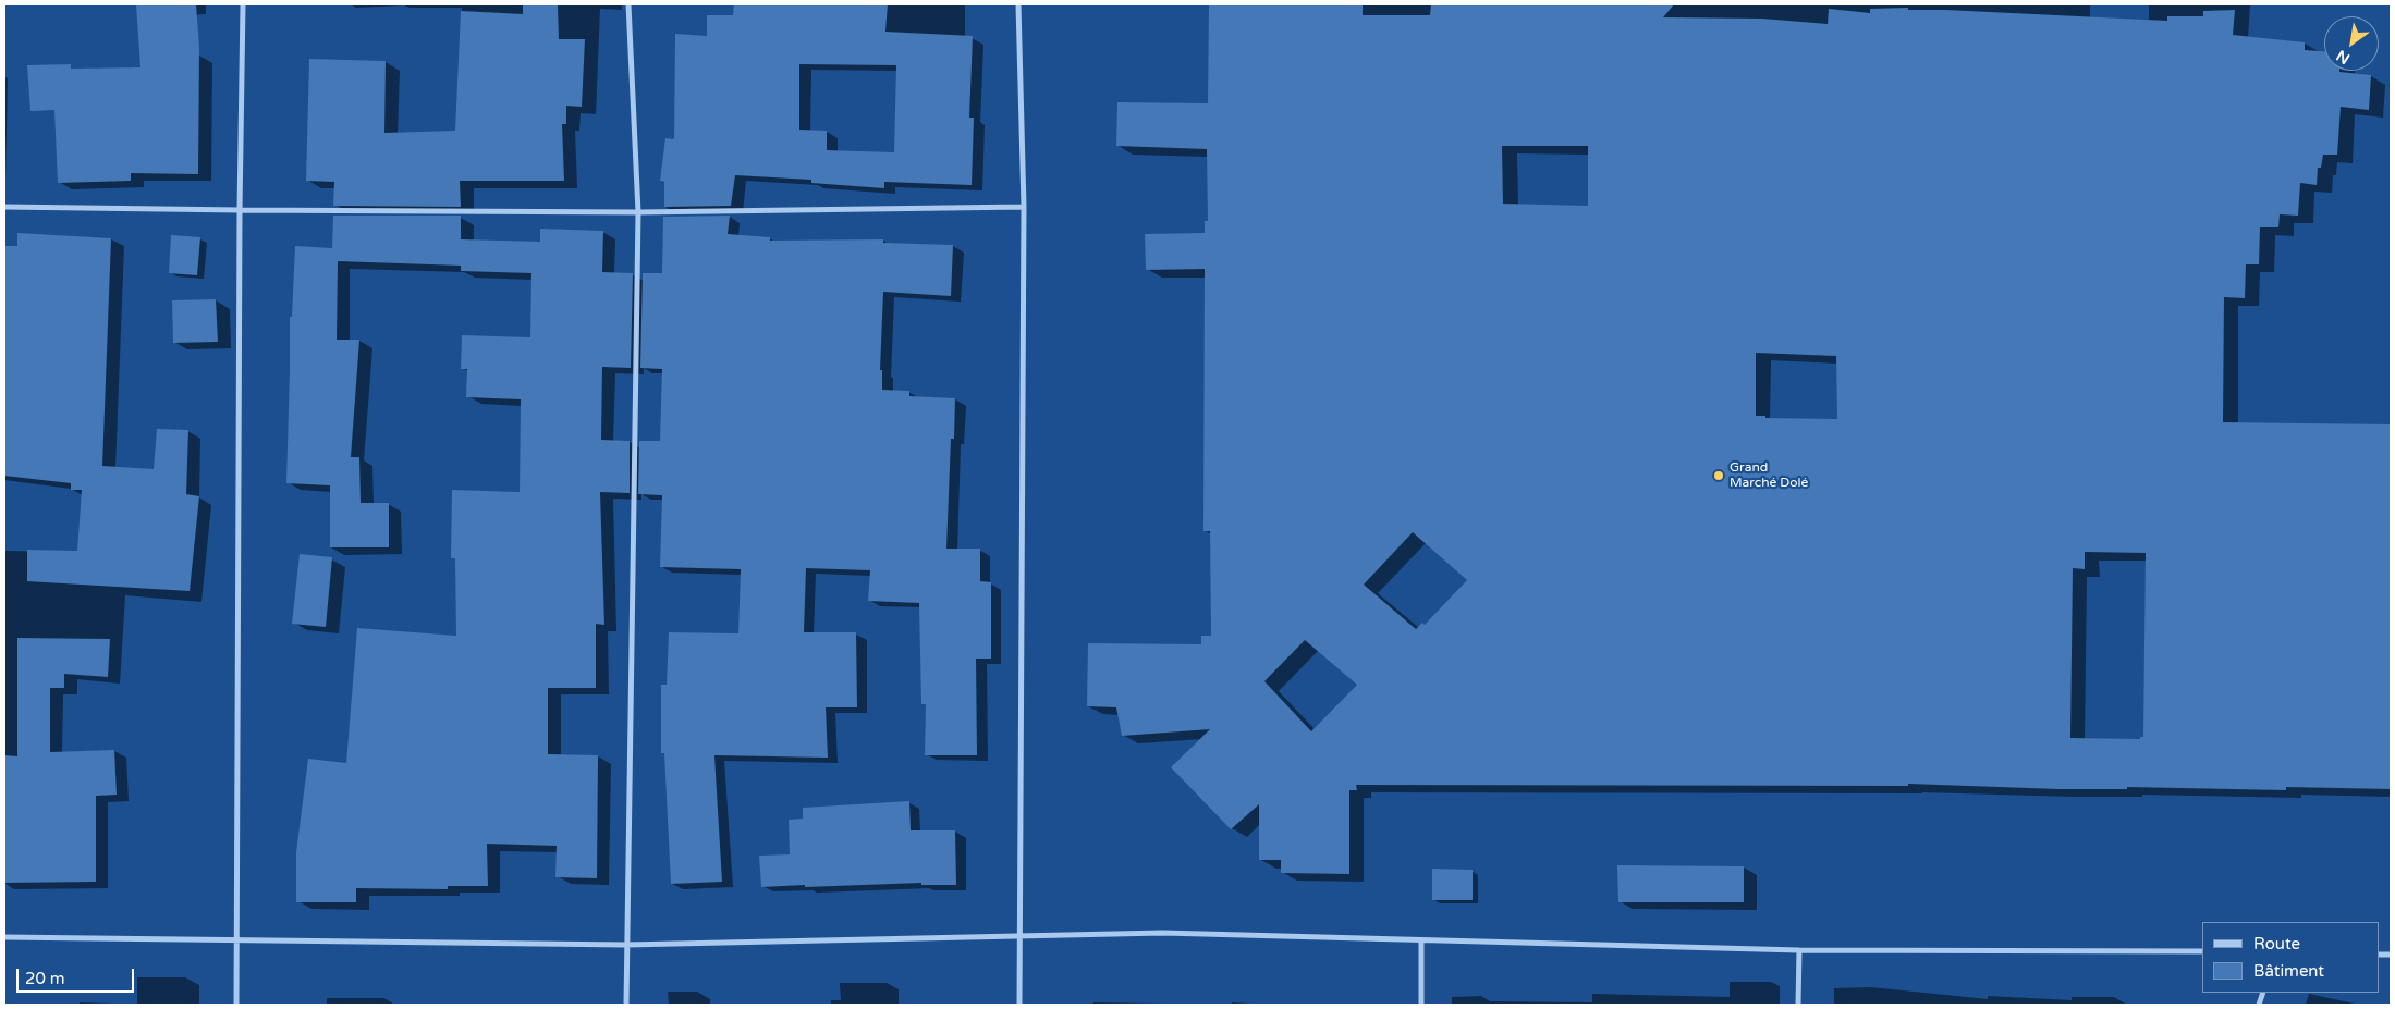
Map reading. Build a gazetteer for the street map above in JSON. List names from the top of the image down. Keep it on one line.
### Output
{"places":["Grand Marché Dolé"],"legend":["Route","Bâtiment"],"scale_bar":"20 m","north":"bottom left"}
